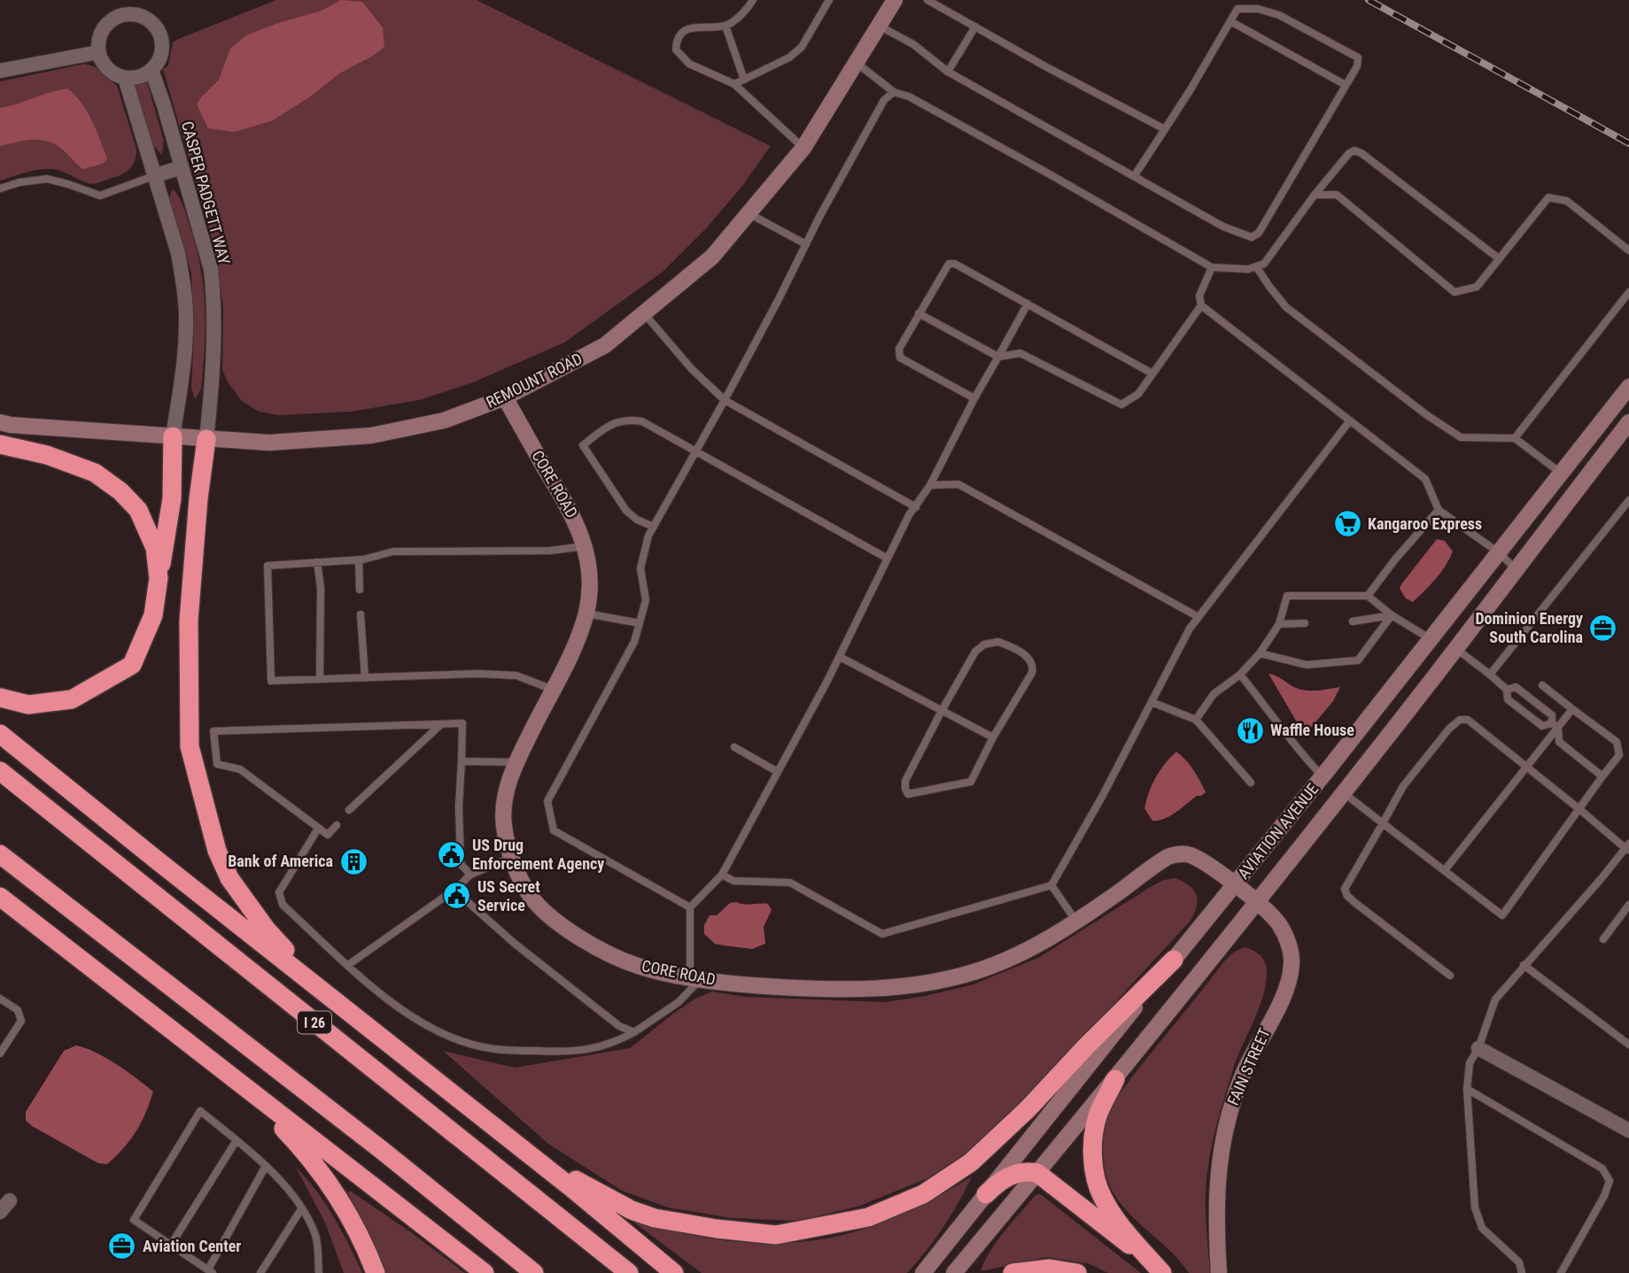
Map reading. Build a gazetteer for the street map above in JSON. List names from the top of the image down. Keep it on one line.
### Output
{"streets":{"highway":["I 26"],"street":["CASPER PADGETT WAY","REMOUNT ROAD","CORE ROAD","AVIATION AVENUE","FAIN STREET"]},"crossings":[["CASPER PADGETT WAY","REMOUNT ROAD"],["REMOUNT ROAD","CORE ROAD"],["CORE ROAD","AVIATION AVENUE"],["CORE ROAD","FAIN STREET"],["AVIATION AVENUE","FAIN STREET"]],"places":{"supermarket":["Kangaroo Express"],"office":["Dominion Energy South Carolina","Aviation Center"],"restaurant":["Waffle House"],"public building":["US Drug Enforcement Agency","US Secret Service"],"building":["Bank of America"]}}
